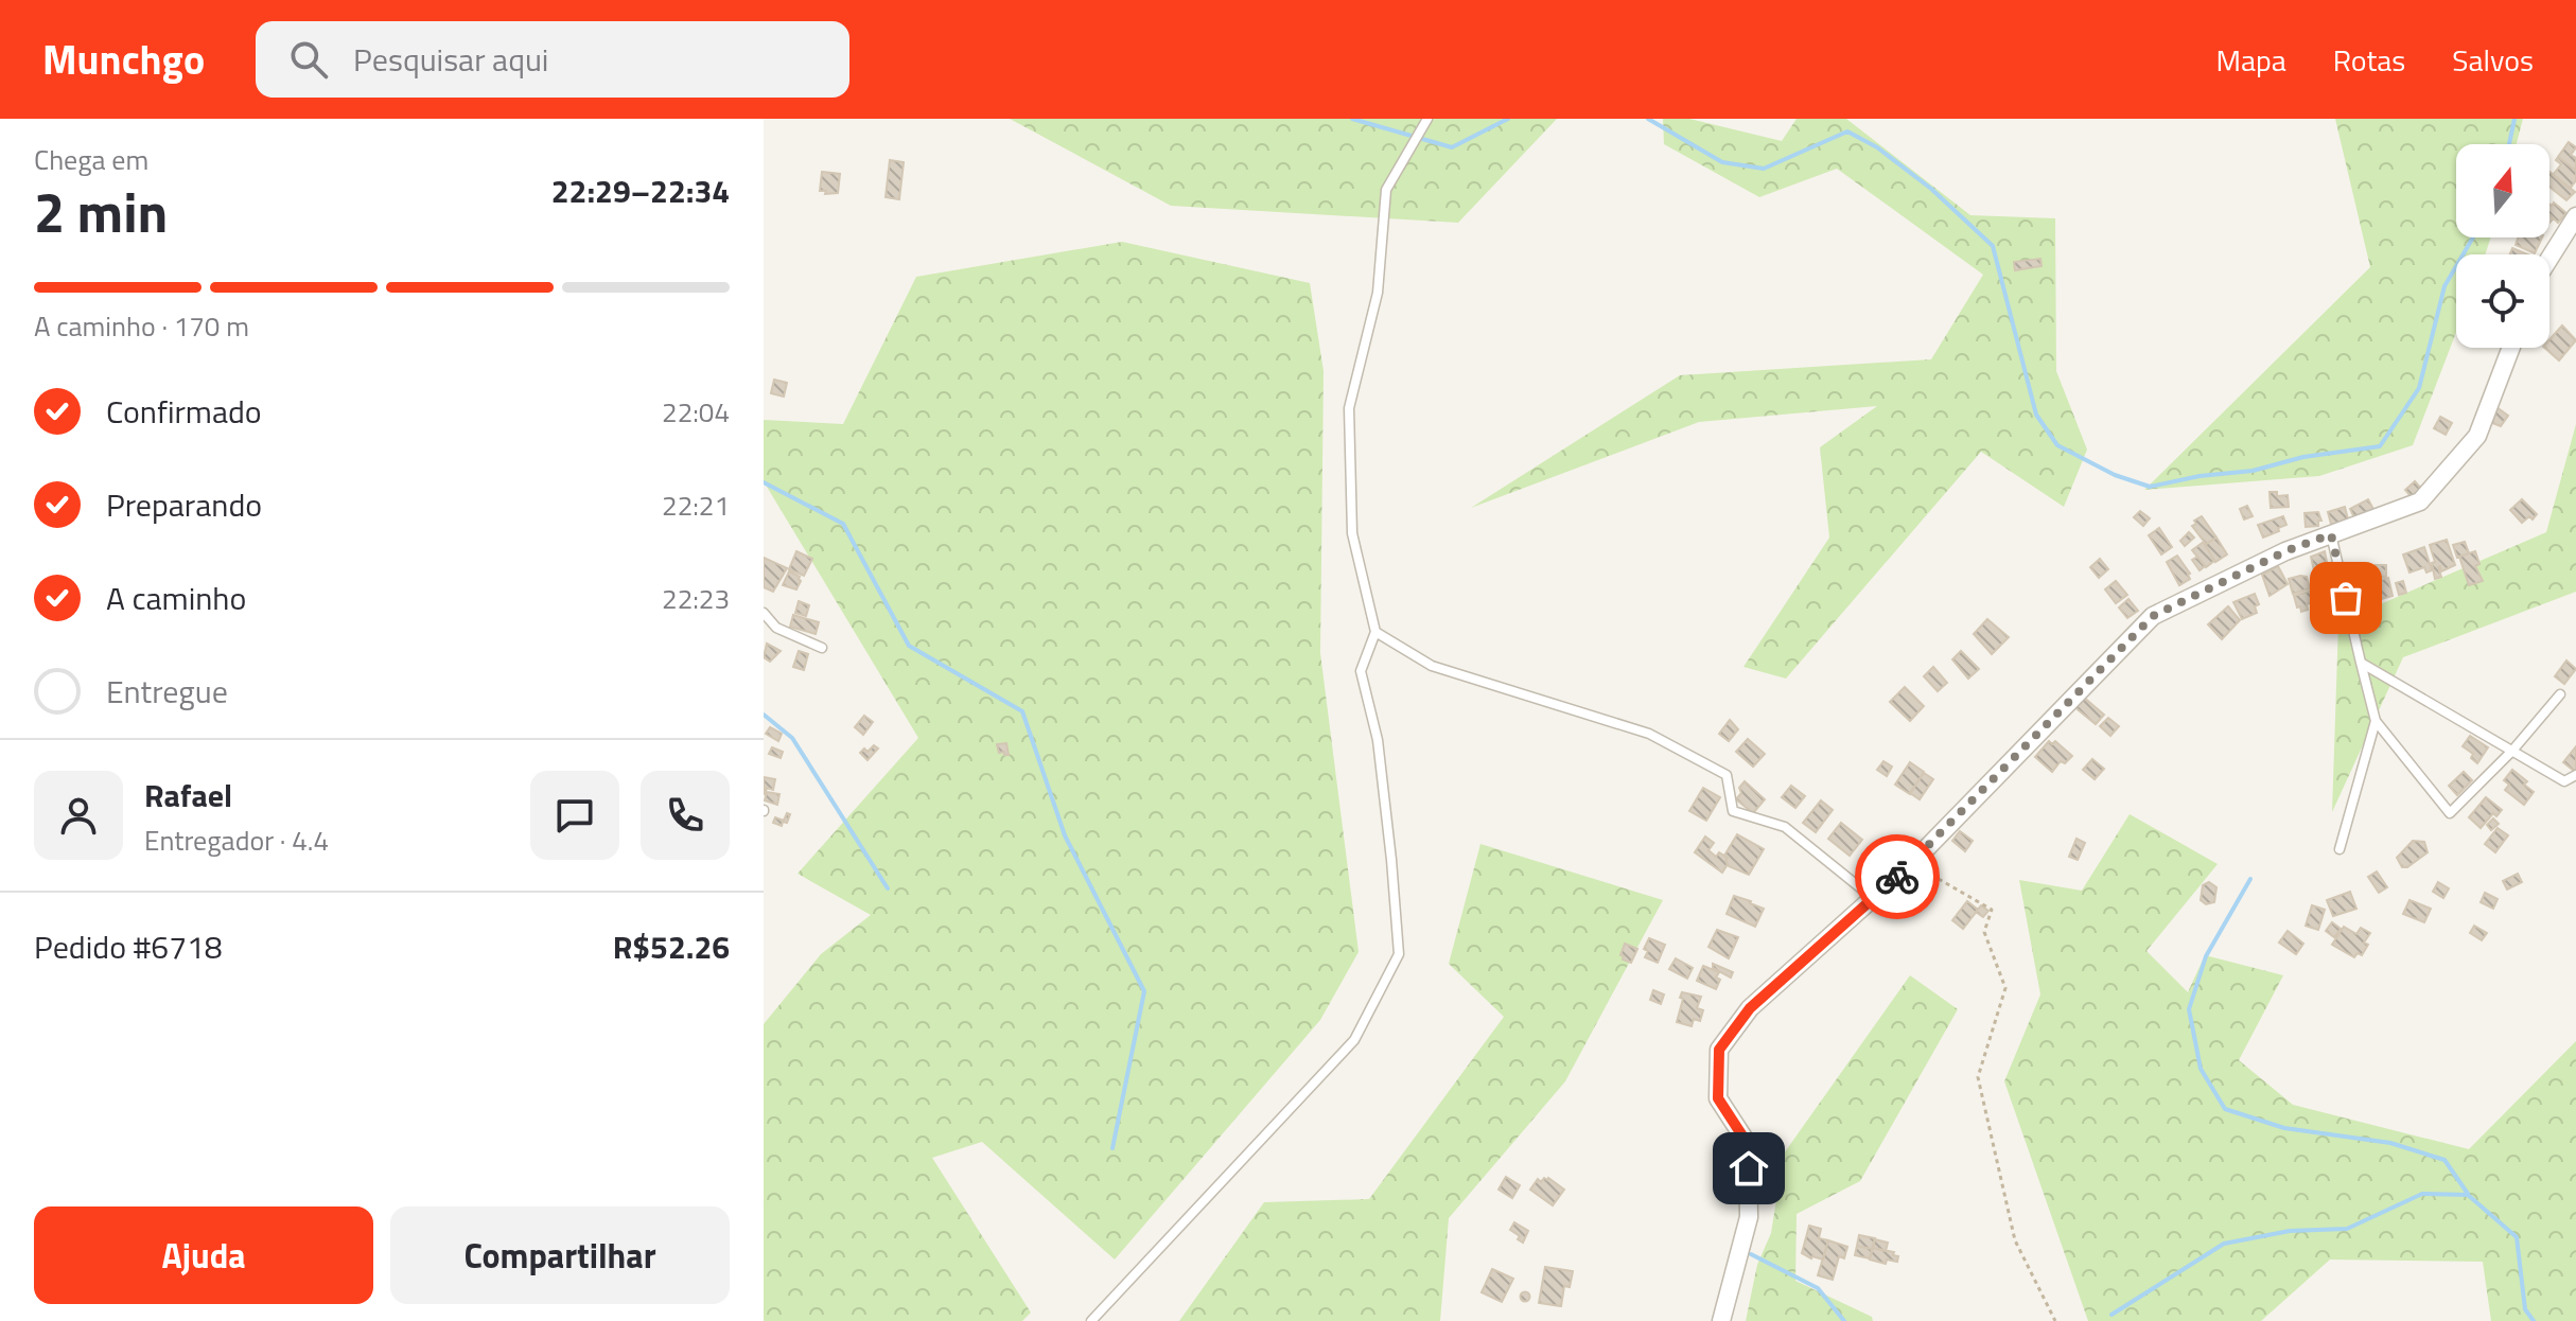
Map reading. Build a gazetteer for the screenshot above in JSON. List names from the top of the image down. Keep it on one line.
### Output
{"north":"top","page":{"header":"Munchgo","search":"Pesquisar aqui","nav":["Mapa","Rotas","Salvos"],"heading":["2 min","Chega em","22:29–22:34"],"panel":["Rafael","Entregador · 4.4","Pedido #6718","R$52.26"],"bar":"A caminho · 170 m","list":[["Confirmado","22:04"],["Preparando","22:21"],["A caminho","22:23"],"Entregue"],"buttons":["Ajuda","Compartilhar"]}}
